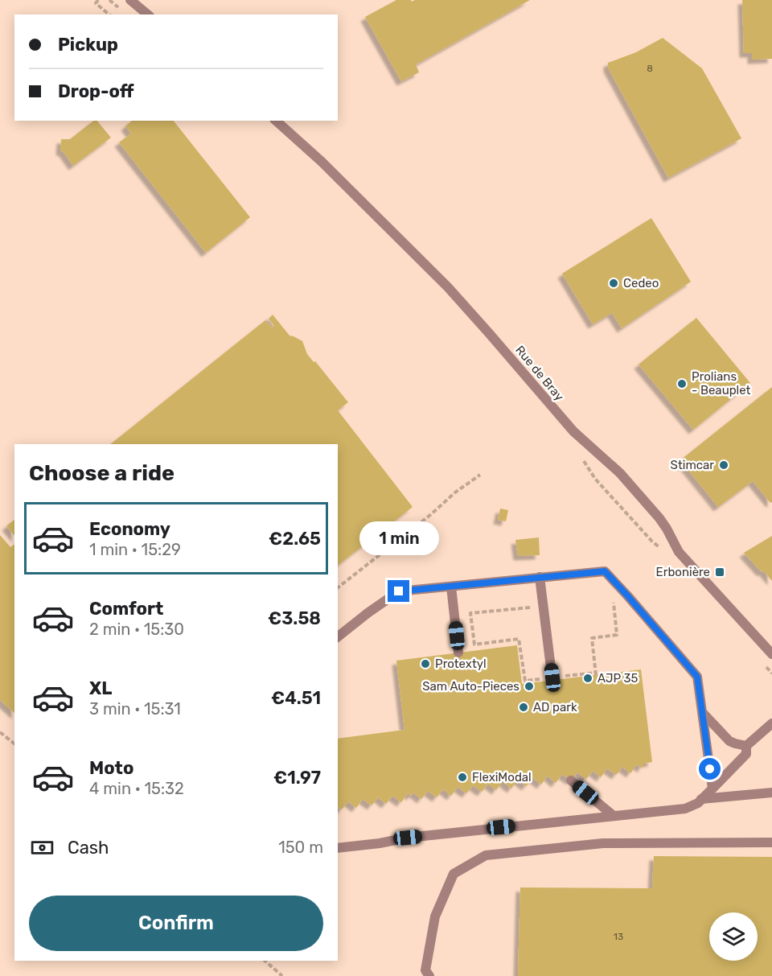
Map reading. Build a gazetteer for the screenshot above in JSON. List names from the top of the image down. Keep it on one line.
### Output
{"streets":{"street":["Rue de Bray"]},"places":{"other":["Cedeo","Prolians - Beauplet","Stimcar","Protextyl","AJP 35","Sam Auto-Pieces","AD park","FlexiModal"],"transit":["Erbonière"]},"house_numbers":["8","13"],"page":{"banner":["Pickup","Drop-off"],"heading":"Choose a ride","list":[{"name":"Economy","note":"1 min · 15:29","value":"€2.65"},{"name":"Comfort","note":"2 min · 15:30","value":"€3.58"},{"name":"XL","note":"3 min · 15:31","value":"€4.51"},{"name":"Moto","note":"4 min · 15:32","value":"€1.97"}],"bubble":"1 min","pay":["Cash","150 m"],"buttons":"Confirm"}}
